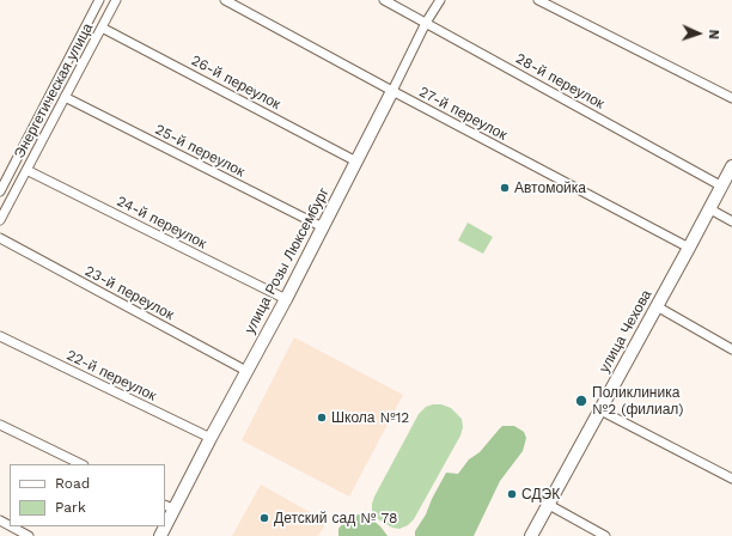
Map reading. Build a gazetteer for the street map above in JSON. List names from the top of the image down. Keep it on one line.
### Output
{"streets":{"street":["28-й переулок","26-й переулок","Энергетическая улица","27-й переулок","25-й переулок","24-й переулок","улица Розы Люксембург","23-й переулок","улица Чехова","22-й переулок"]},"crossings":[["28-й переулок","улица Розы Люксембург"],["28-й переулок","улица Чехова"],["26-й переулок","Энергетическая улица"],["26-й переулок","улица Розы Люксембург"],["Энергетическая улица","25-й переулок"],["Энергетическая улица","24-й переулок"],["27-й переулок","улица Розы Люксембург"],["27-й переулок","улица Чехова"],["25-й переулок","улица Розы Люксембург"],["24-й переулок","улица Розы Люксембург"],["улица Розы Люксембург","23-й переулок"],["улица Розы Люксембург","22-й переулок"]],"places":["Автомойка","Поликлиника №2 (филиал)","Школа №12","СДЭК","Детский сад № 78"],"legend":["Road","Park"],"north":"right"}
